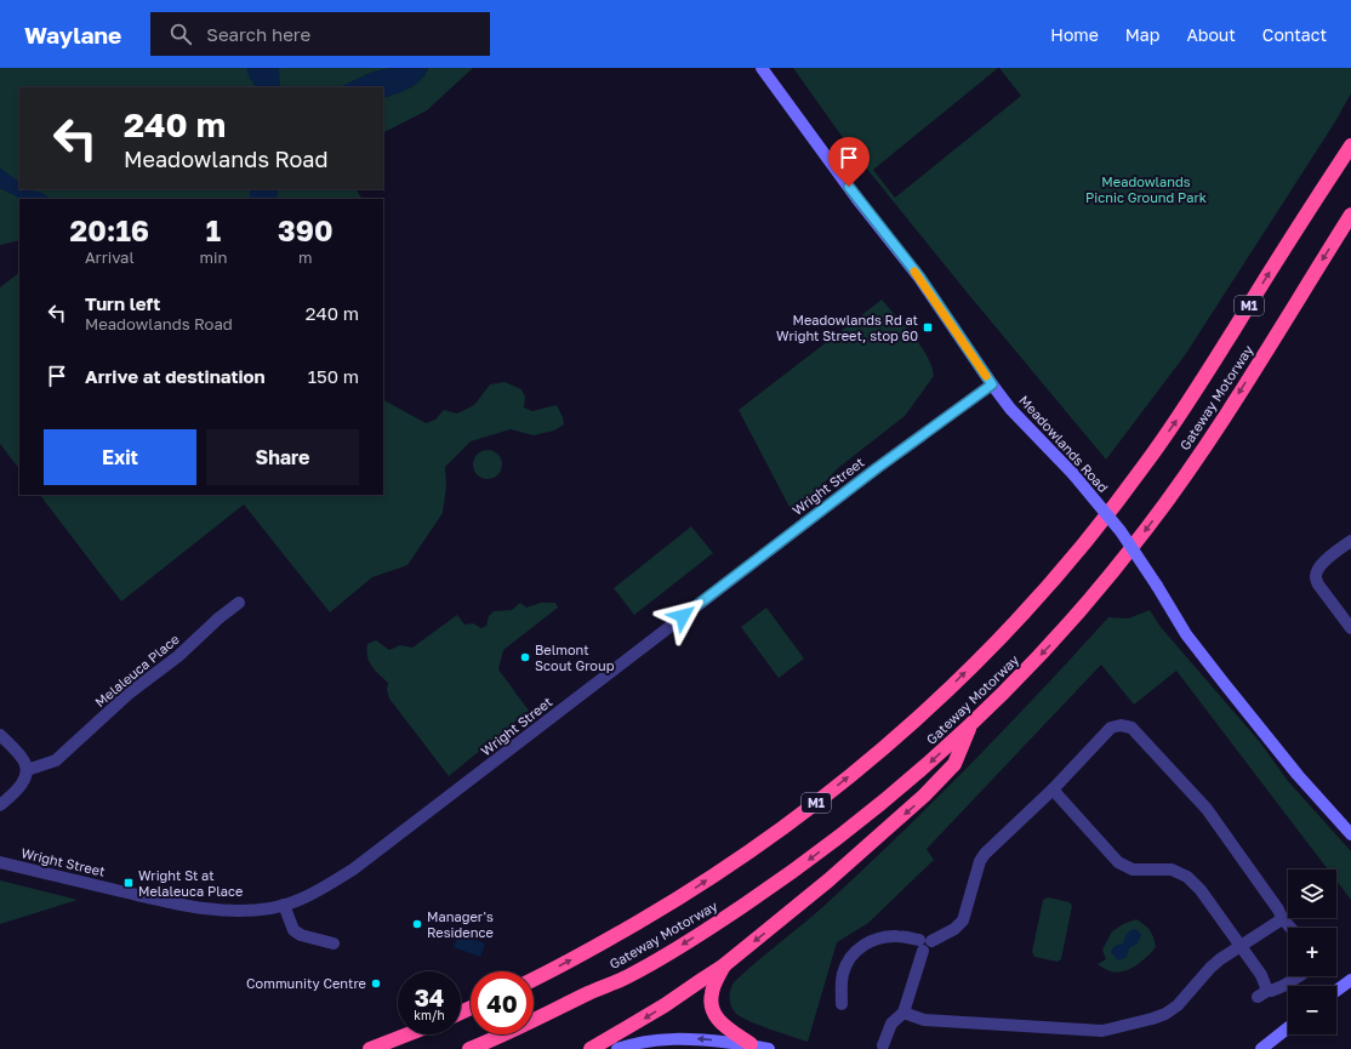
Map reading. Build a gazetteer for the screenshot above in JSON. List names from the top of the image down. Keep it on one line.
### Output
{"streets":{"highway":["M1","Gateway Motorway"],"main road":["Meadowlands Road"],"street":["Wright Street","Melaleuca Place"]},"crossings":[["Meadowlands Road","Wright Street"]],"parks":["Meadowlands Picnic Ground Park"],"places":{"transit":["Meadowlands Rd at Wright Street, stop 60","Wright St at Melaleuca Place"],"other":["Belmont Scout Group","Manager's Residence","Community Centre"]},"page":{"header":"Waylane","search":"Search here","nav":["Home","Map","About","Contact"],"turn":["240 m","Meadowlands Road"],"eta":["20:16","Arrival","1","min","390","m"],"list":[{"name":"Turn left","note":"Meadowlands Road","value":"240 m"},{"name":"Arrive at destination","value":"150 m"}],"buttons":["Exit","Share"],"map_buttons":["+","−"],"speed":"34 km/h","limit":"40"}}
